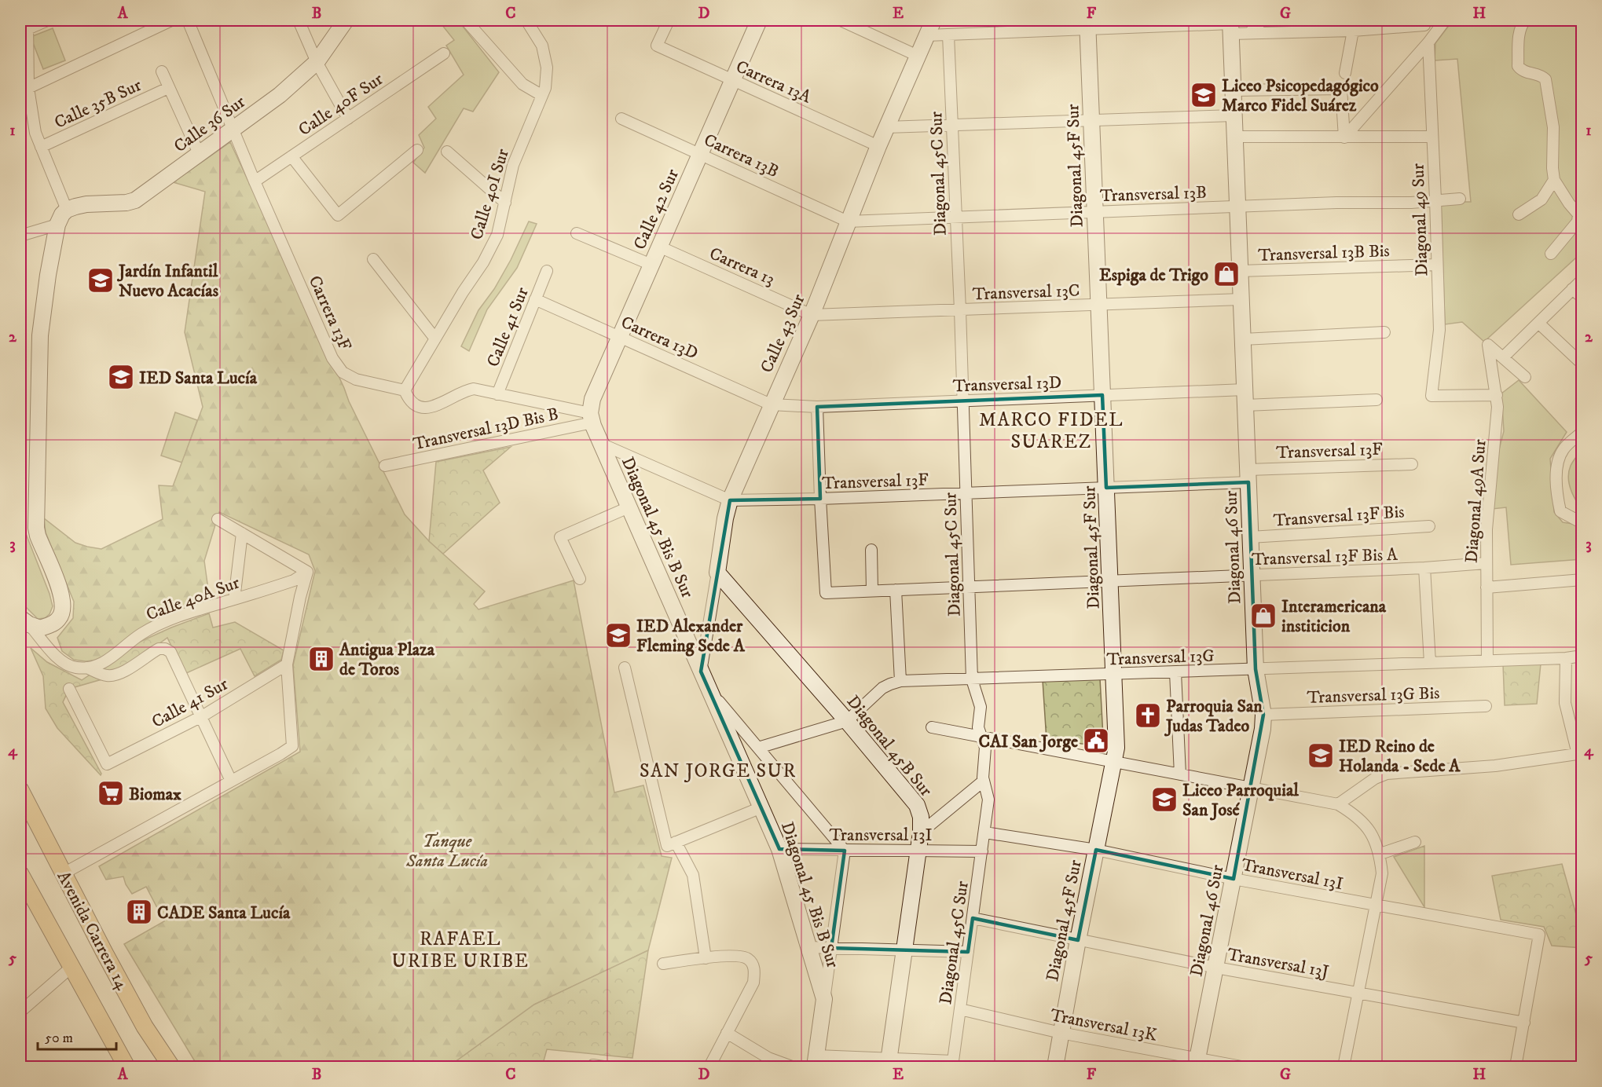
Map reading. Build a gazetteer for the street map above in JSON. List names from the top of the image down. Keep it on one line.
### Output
{"streets":{"main road":["Avenida Carrera 14"],"street":["Carrera 13A","Calle 35B Sur","Calle 40F Sur","Calle 36 Sur","Carrera 13B","Diagonal 45F Sur","Diagonal 45C Sur","Transversal 13B","Calle 40I Sur","Calle 42 Sur","Diagonal 49 Sur","Transversal 13B Bis","Carrera 13","Transversal 13C","Carrera 13F","Calle 41 Sur","Calle 43 Sur","Carrera 13D","Transversal 13D","Transversal 13D Bis B","Transversal 13F","Diagonal 49A Sur","Transversal 13F Bis","Diagonal 45 Bis B Sur","Diagonal 46 Sur","Transversal 13F Bis A","Calle 40A Sur","Transversal 13G","Transversal 13G Bis","Diagonal 45B Sur","Transversal 13I","Transversal 13J","Transversal 13K"]},"crossings":[["Carrera 13A","Calle 42 Sur"],["Carrera 13A","Calle 43 Sur"],["Calle 40F Sur","Carrera 13F"],["Calle 36 Sur","Carrera 13F"],["Carrera 13B","Transversal 13B"],["Carrera 13B","Calle 42 Sur"],["Carrera 13B","Calle 43 Sur"],["Diagonal 45F Sur","Transversal 13B"],["Diagonal 45F Sur","Transversal 13C"],["Diagonal 45F Sur","Transversal 13D"],["Diagonal 45F Sur","Transversal 13F"],["Diagonal 45F Sur","Transversal 13F Bis A"],["Diagonal 45F Sur","Transversal 13G"],["Diagonal 45F Sur","Transversal 13I"],["Diagonal 45F Sur","Transversal 13J"],["Diagonal 45F Sur","Transversal 13K"],["Diagonal 45C Sur","Transversal 13B"],["Diagonal 45C Sur","Transversal 13C"],["Diagonal 45C Sur","Transversal 13D"],["Diagonal 45C Sur","Transversal 13F"],["Diagonal 45C Sur","Transversal 13F Bis A"],["Diagonal 45C Sur","Transversal 13G"],["Diagonal 45C Sur","Transversal 13I"],["Diagonal 45C Sur","Transversal 13J"],["Diagonal 45C Sur","Transversal 13K"],["Transversal 13B","Diagonal 49 Sur"],["Transversal 13B","Calle 43 Sur"],["Transversal 13B","Diagonal 46 Sur"],["Calle 40I Sur","Carrera 13F"],["Calle 42 Sur","Carrera 13"],["Calle 42 Sur","Carrera 13D"],["Calle 42 Sur","Transversal 13D Bis B"],["Calle 42 Sur","Diagonal 45 Bis B Sur"],["Diagonal 49 Sur","Transversal 13B Bis"],["Diagonal 49 Sur","Diagonal 49A Sur"],["Transversal 13B Bis","Diagonal 46 Sur"],["Carrera 13","Transversal 13C"],["Carrera 13","Calle 43 Sur"],["Transversal 13C","Calle 43 Sur"],["Transversal 13C","Diagonal 46 Sur"],["Calle 41 Sur","Carrera 13D"],["Calle 43 Sur","Carrera 13D"],["Calle 43 Sur","Transversal 13D"],["Calle 43 Sur","Transversal 13F"],["Calle 43 Sur","Diagonal 45 Bis B Sur"],["Calle 43 Sur","Diagonal 45B Sur"],["Carrera 13D","Transversal 13D"],["Transversal 13D","Diagonal 46 Sur"],["Transversal 13D Bis B","Diagonal 45 Bis B Sur"],["Transversal 13F","Diagonal 46 Sur"],["Transversal 13F","Transversal 13F Bis A"],["Diagonal 49A Sur","Transversal 13F Bis A"],["Diagonal 49A Sur","Transversal 13G"],["Transversal 13F Bis","Diagonal 46 Sur"],["Diagonal 45 Bis B Sur","Transversal 13I"],["Diagonal 46 Sur","Transversal 13F Bis A"],["Diagonal 46 Sur","Transversal 13G"],["Diagonal 46 Sur","Transversal 13G Bis"],["Diagonal 46 Sur","Transversal 13I"],["Diagonal 46 Sur","Transversal 13J"],["Diagonal 46 Sur","Transversal 13K"],["Transversal 13G","Diagonal 45B Sur"],["Diagonal 45B Sur","Transversal 13I"],["Transversal 13I","Transversal 13J"]],"districts":["MARCO FIDEL SUAREZ","SAN JORGE SUR","RAFAEL URIBE URIBE"],"parks":["Tanque Santa Lucía"],"places":{"school or university":["Liceo Psicopedagógico Marco Fidel Suárez","Jardín Infantil Nuevo Acacías","IED Santa Lucía","IED Alexander Fleming Sede A","IED Reino de Holanda - Sede A","Liceo Parroquial San José"],"shop":["Espiga de Trigo","Interamericana institicion"],"building":["Antigua Plaza de Toros","CADE Santa Lucía"],"church":["Parroquia San Judas Tadeo"],"public building":["CAI San Jorge"],"supermarket":["Biomax"]},"scale_bar":"50 m","grid":{"columns":["A","B","C","D","E","F","G","H"],"rows":["1","2","3","4","5"]}}
